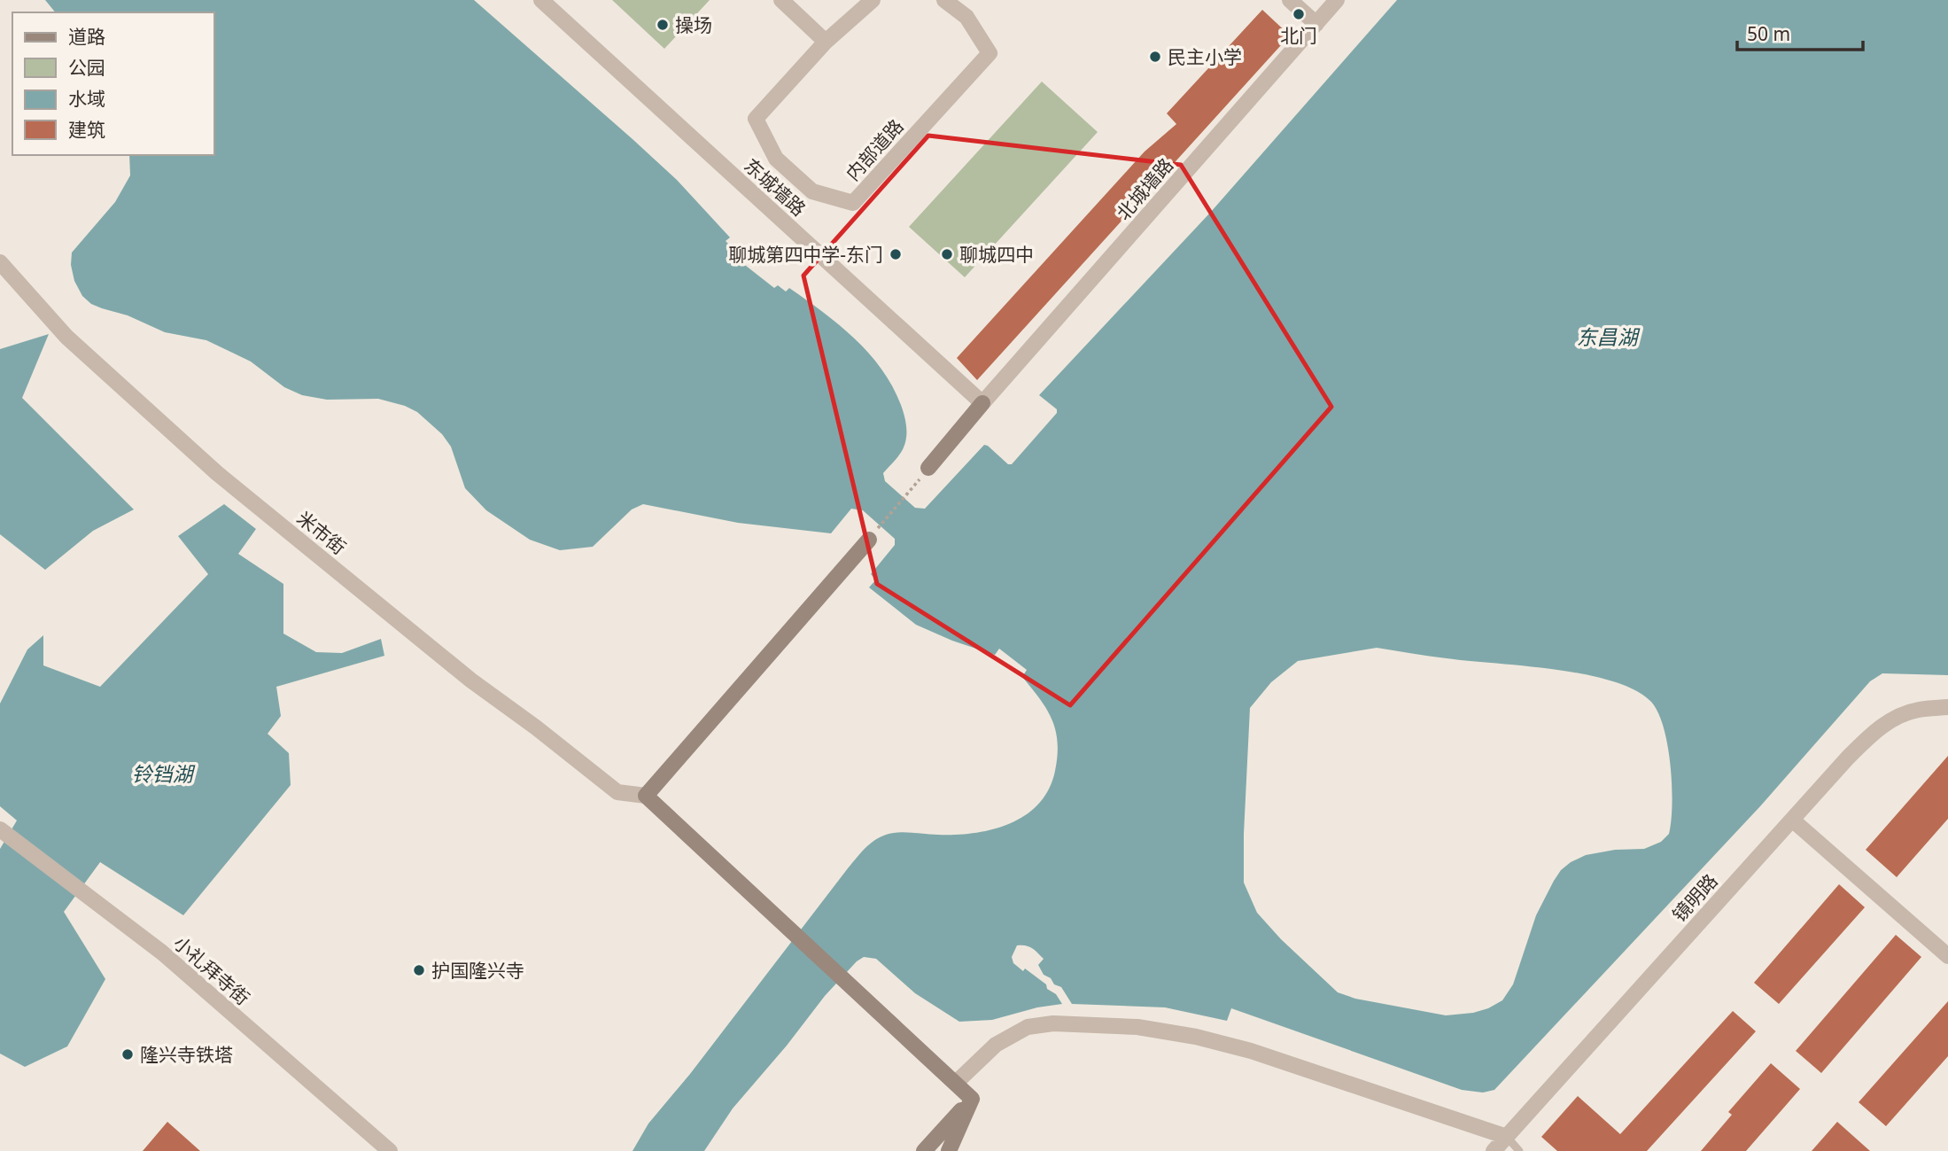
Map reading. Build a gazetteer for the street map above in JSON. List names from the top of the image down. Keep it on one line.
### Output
{"streets":{"street":["内部道路","东城墙路","北城墙路","米市街","镜明路","小礼拜寺街"]},"crossings":[["东城墙路","北城墙路"]],"water":["东昌湖","铃铛湖"],"places":["北门","操场","民主小学","聊城第四中学-东门","聊城四中","护国隆兴寺","隆兴寺铁塔"],"legend":["道路","公园","水域","建筑"],"scale_bar":"50 m"}
